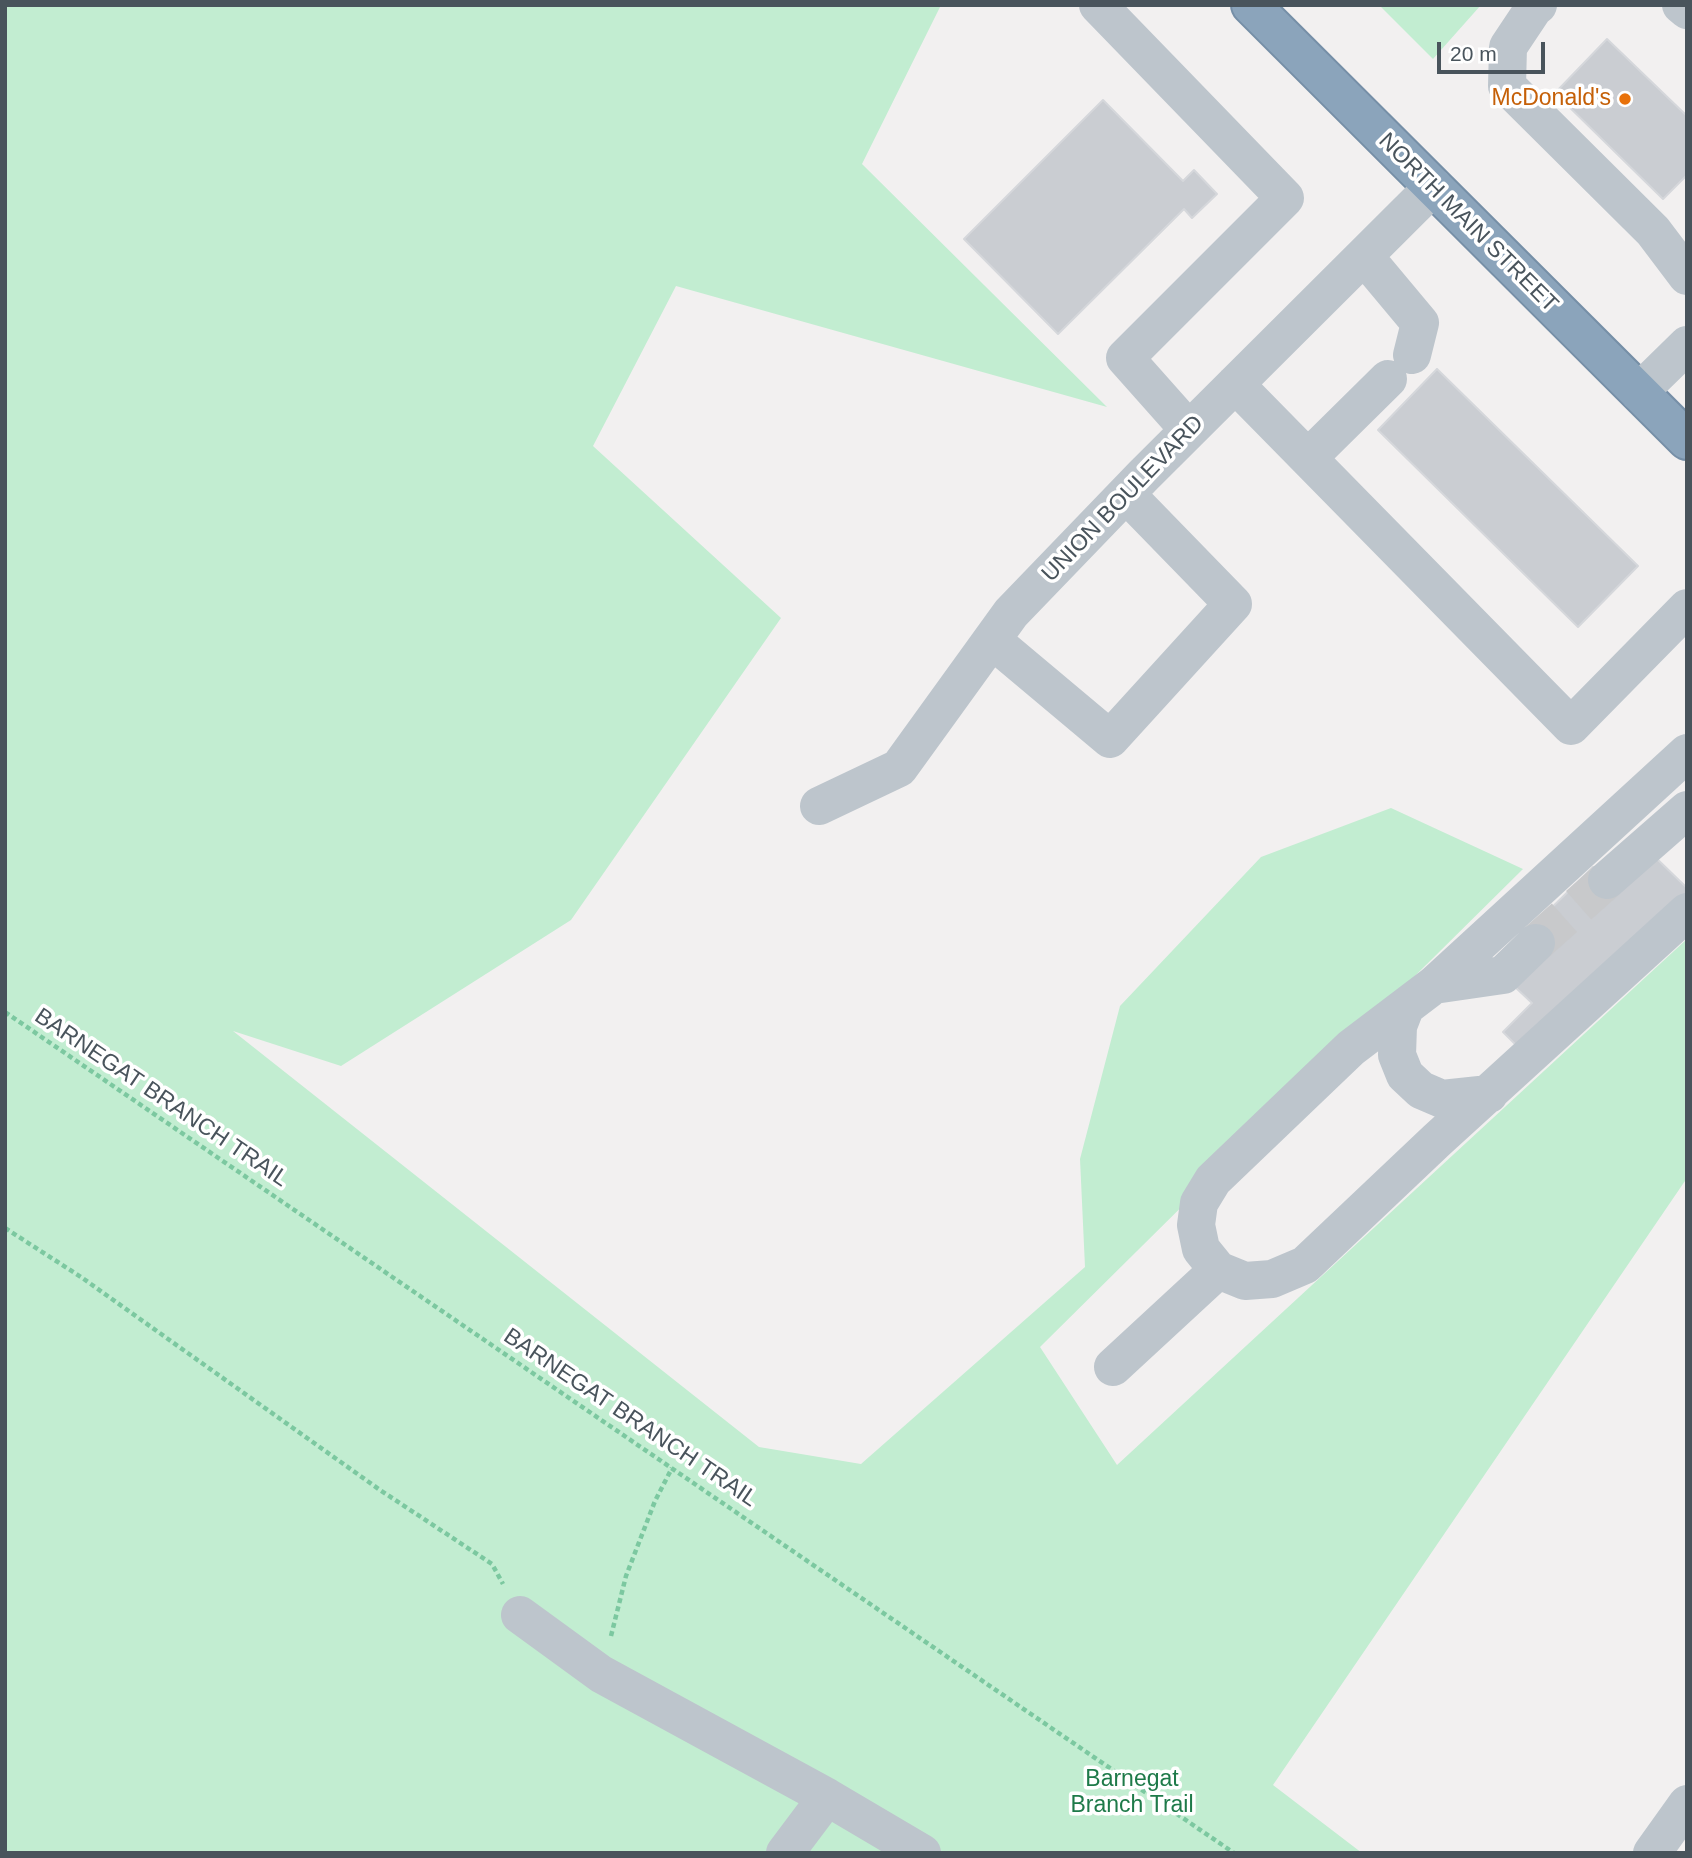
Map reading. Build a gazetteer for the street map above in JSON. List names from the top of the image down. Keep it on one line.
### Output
{"streets":{"highway":["NORTH MAIN STREET"],"street":["UNION BOULEVARD"],"path":["BARNEGAT BRANCH TRAIL"]},"crossings":[["NORTH MAIN STREET","UNION BOULEVARD"]],"parks":["Barnegat Branch Trail"],"places":["McDonald's"],"scale_bar":"20 m"}
